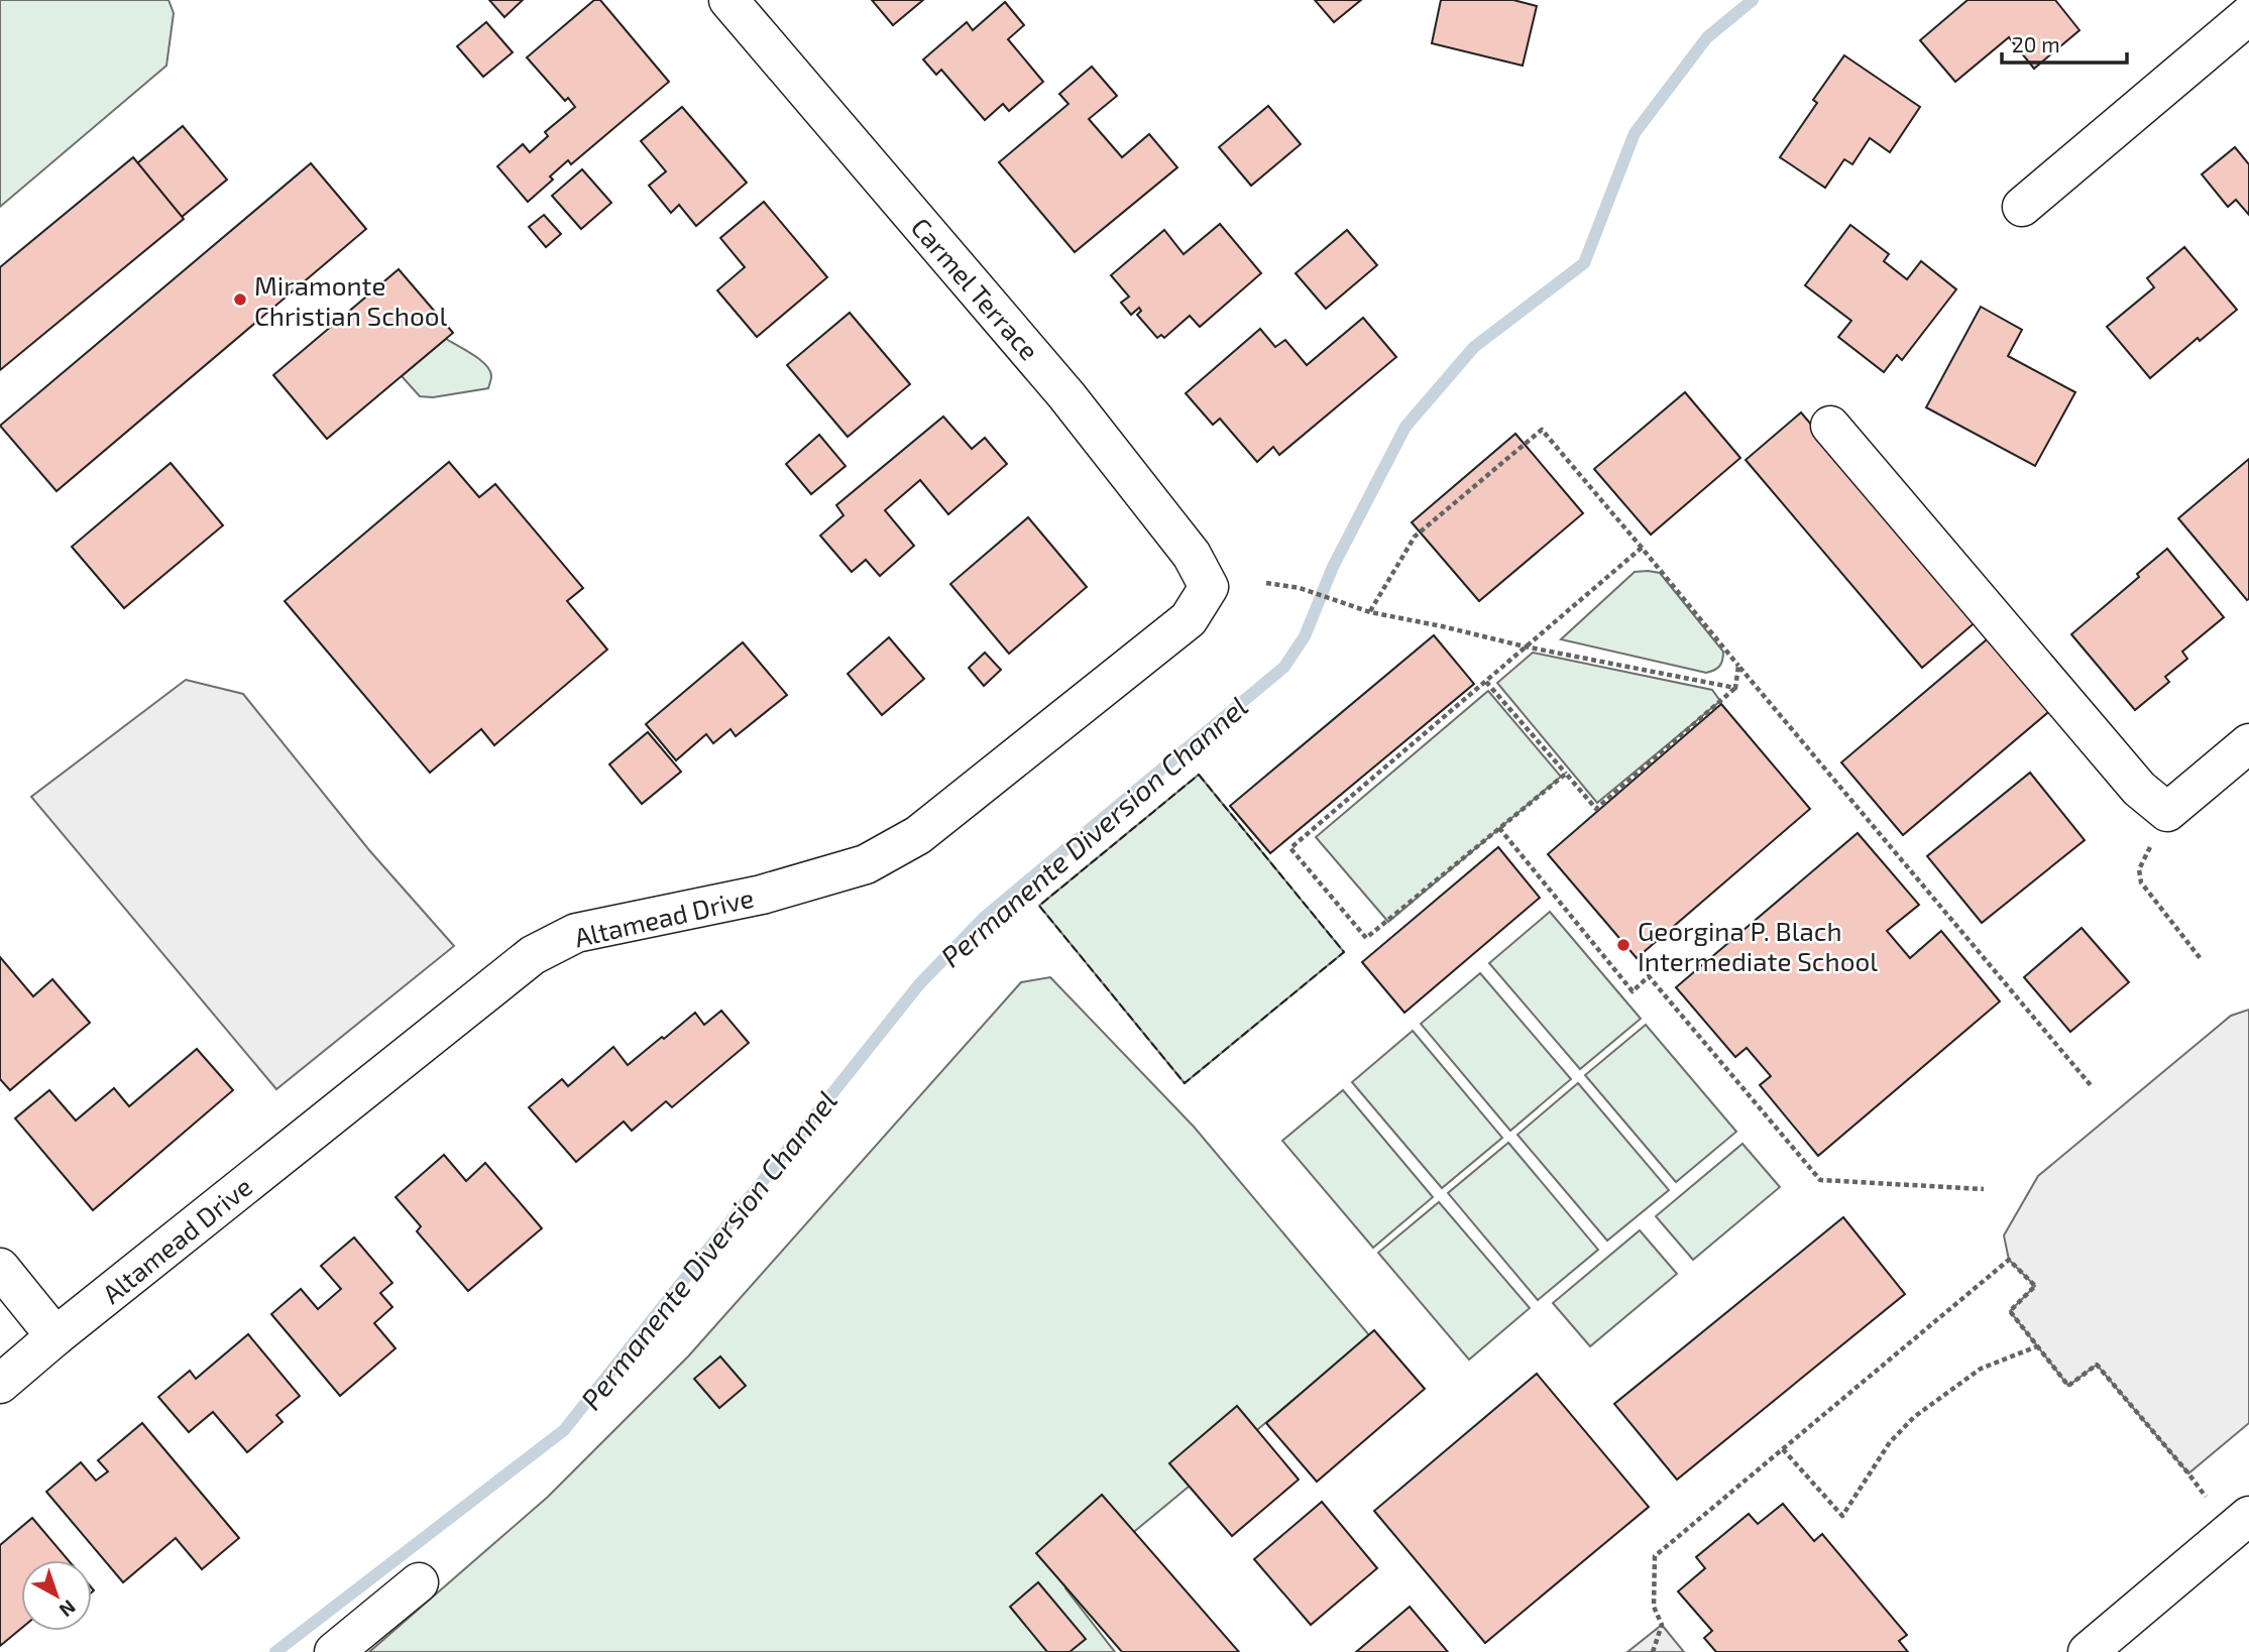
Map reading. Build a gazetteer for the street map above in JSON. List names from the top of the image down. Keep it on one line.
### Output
{"streets":{"street":["Carmel Terrace","Altamead Drive"]},"crossings":[["Carmel Terrace","Altamead Drive"]],"water":["Permanente Diversion Channel"],"places":["Miramonte Christian School","Georgina P. Blach Intermediate School"],"scale_bar":"20 m","north":"bottom right"}
